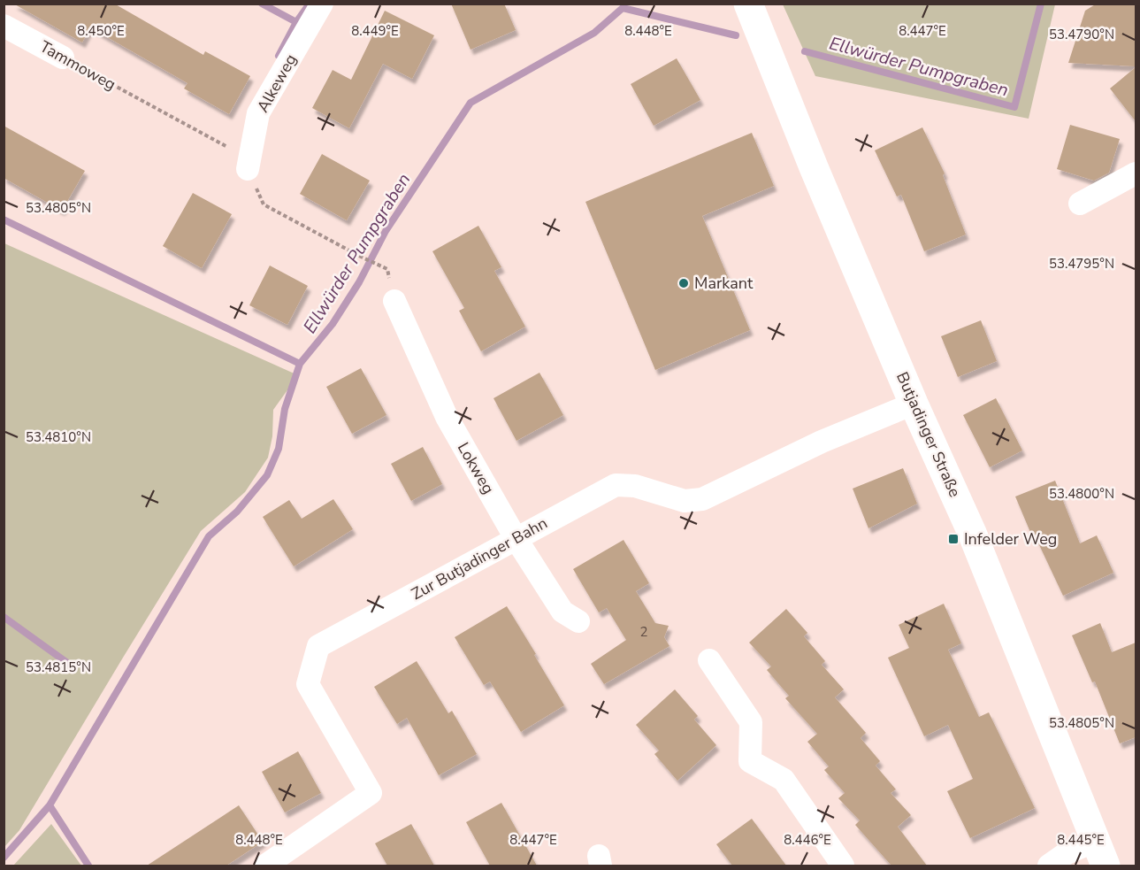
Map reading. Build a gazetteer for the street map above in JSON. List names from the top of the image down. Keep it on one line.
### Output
{"streets":{"main road":["Butjadinger Straße"],"street":["Tammoweg","Alkeweg","Lokweg","Zur Butjadinger Bahn"]},"crossings":[["Butjadinger Straße","Zur Butjadinger Bahn"],["Lokweg","Zur Butjadinger Bahn"]],"water":["Ellwürder Pumpgraben"],"places":{"other":["Markant"],"transit":["Infelder Weg"]},"house_numbers":["2"],"coordinates":["8.450°E","8.449°E","8.448°E","8.447°E","53.4790°N","53.4805°N","53.4795°N","53.4810°N","53.4800°N","53.4815°N","8.446°E","8.445°E"]}
